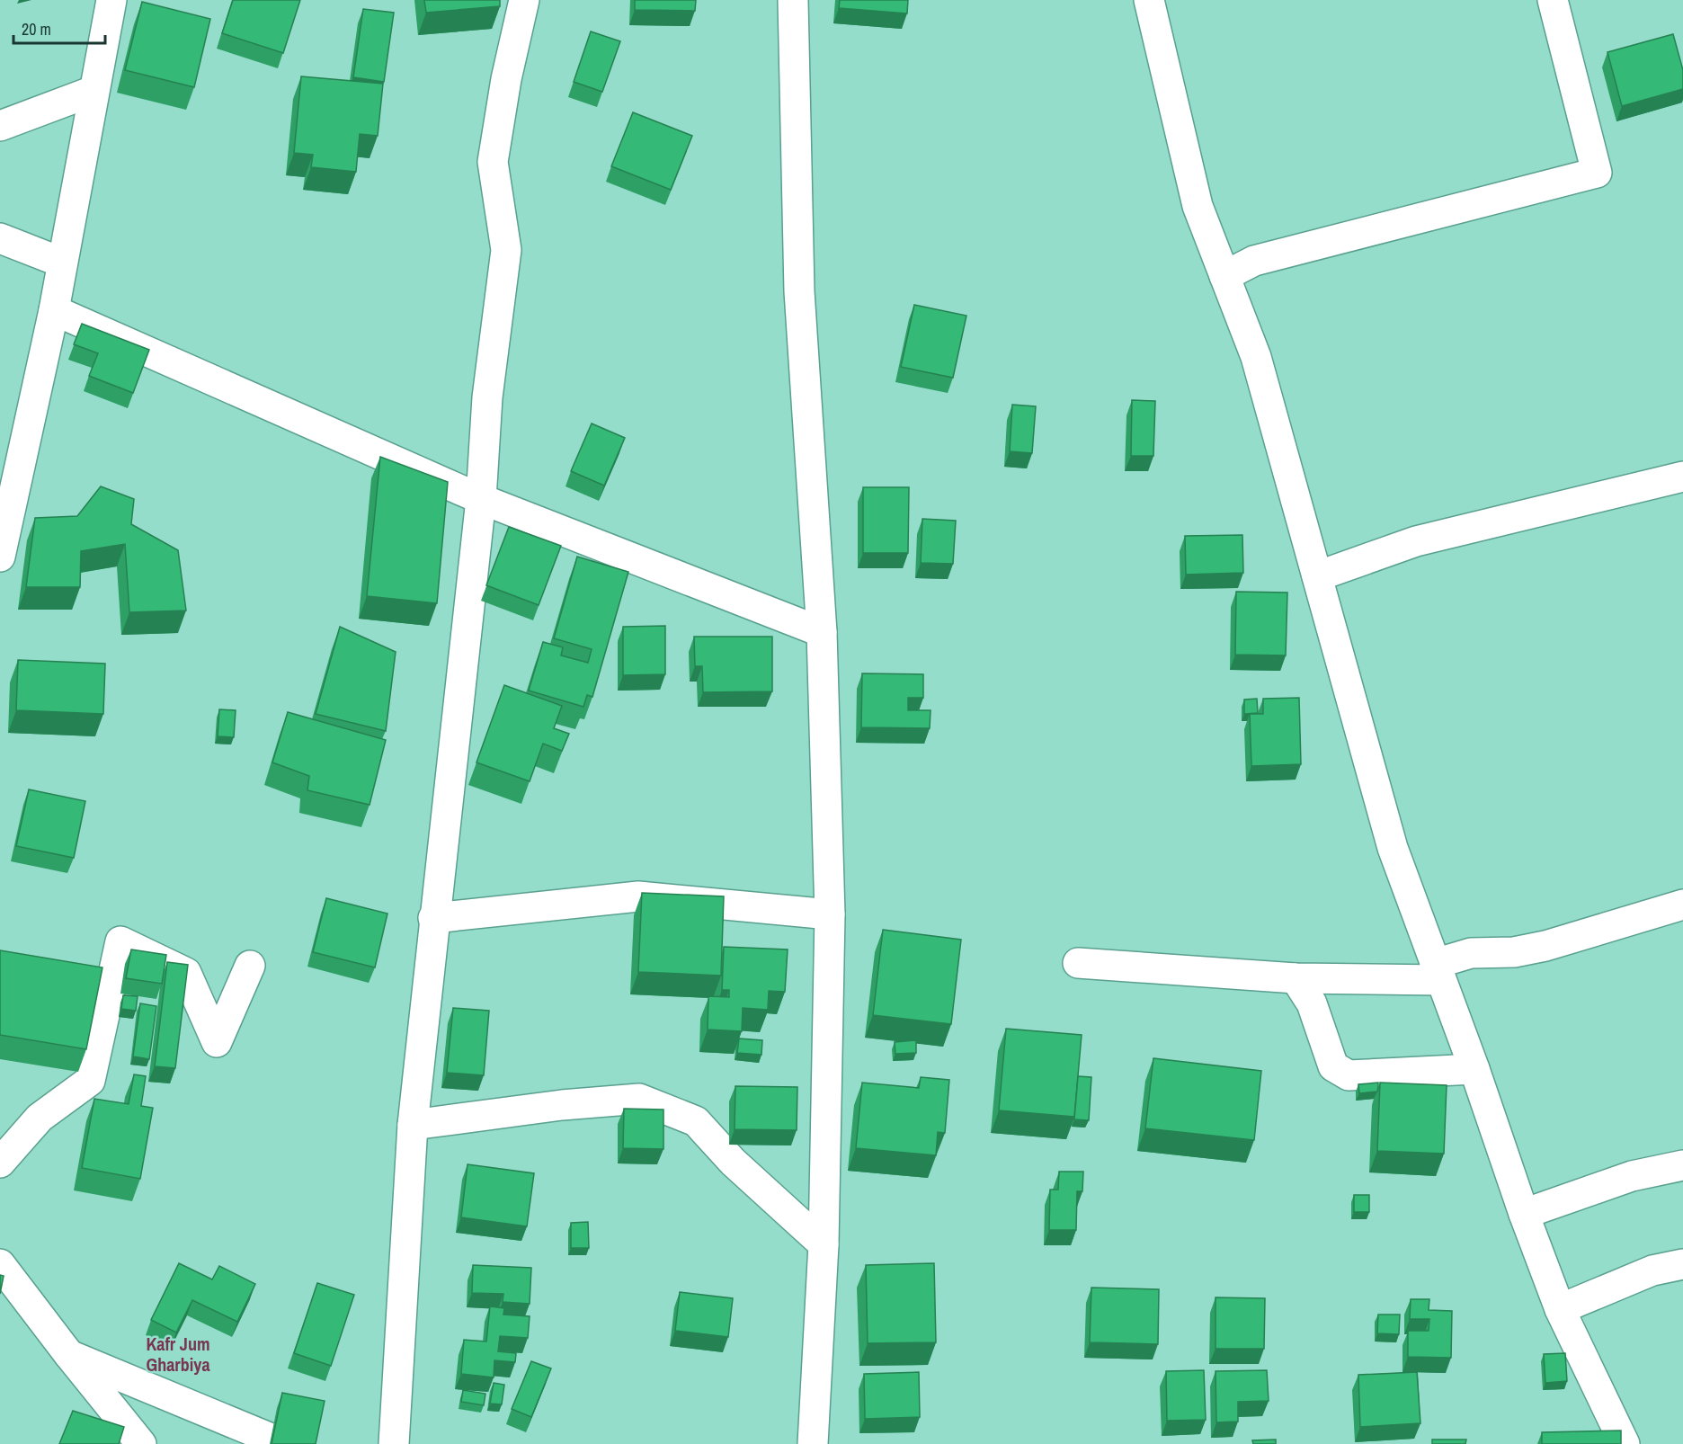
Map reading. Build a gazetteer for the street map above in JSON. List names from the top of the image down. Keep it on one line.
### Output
{"districts":["Kafr Jum Gharbiya"],"scale_bar":"20 m"}
